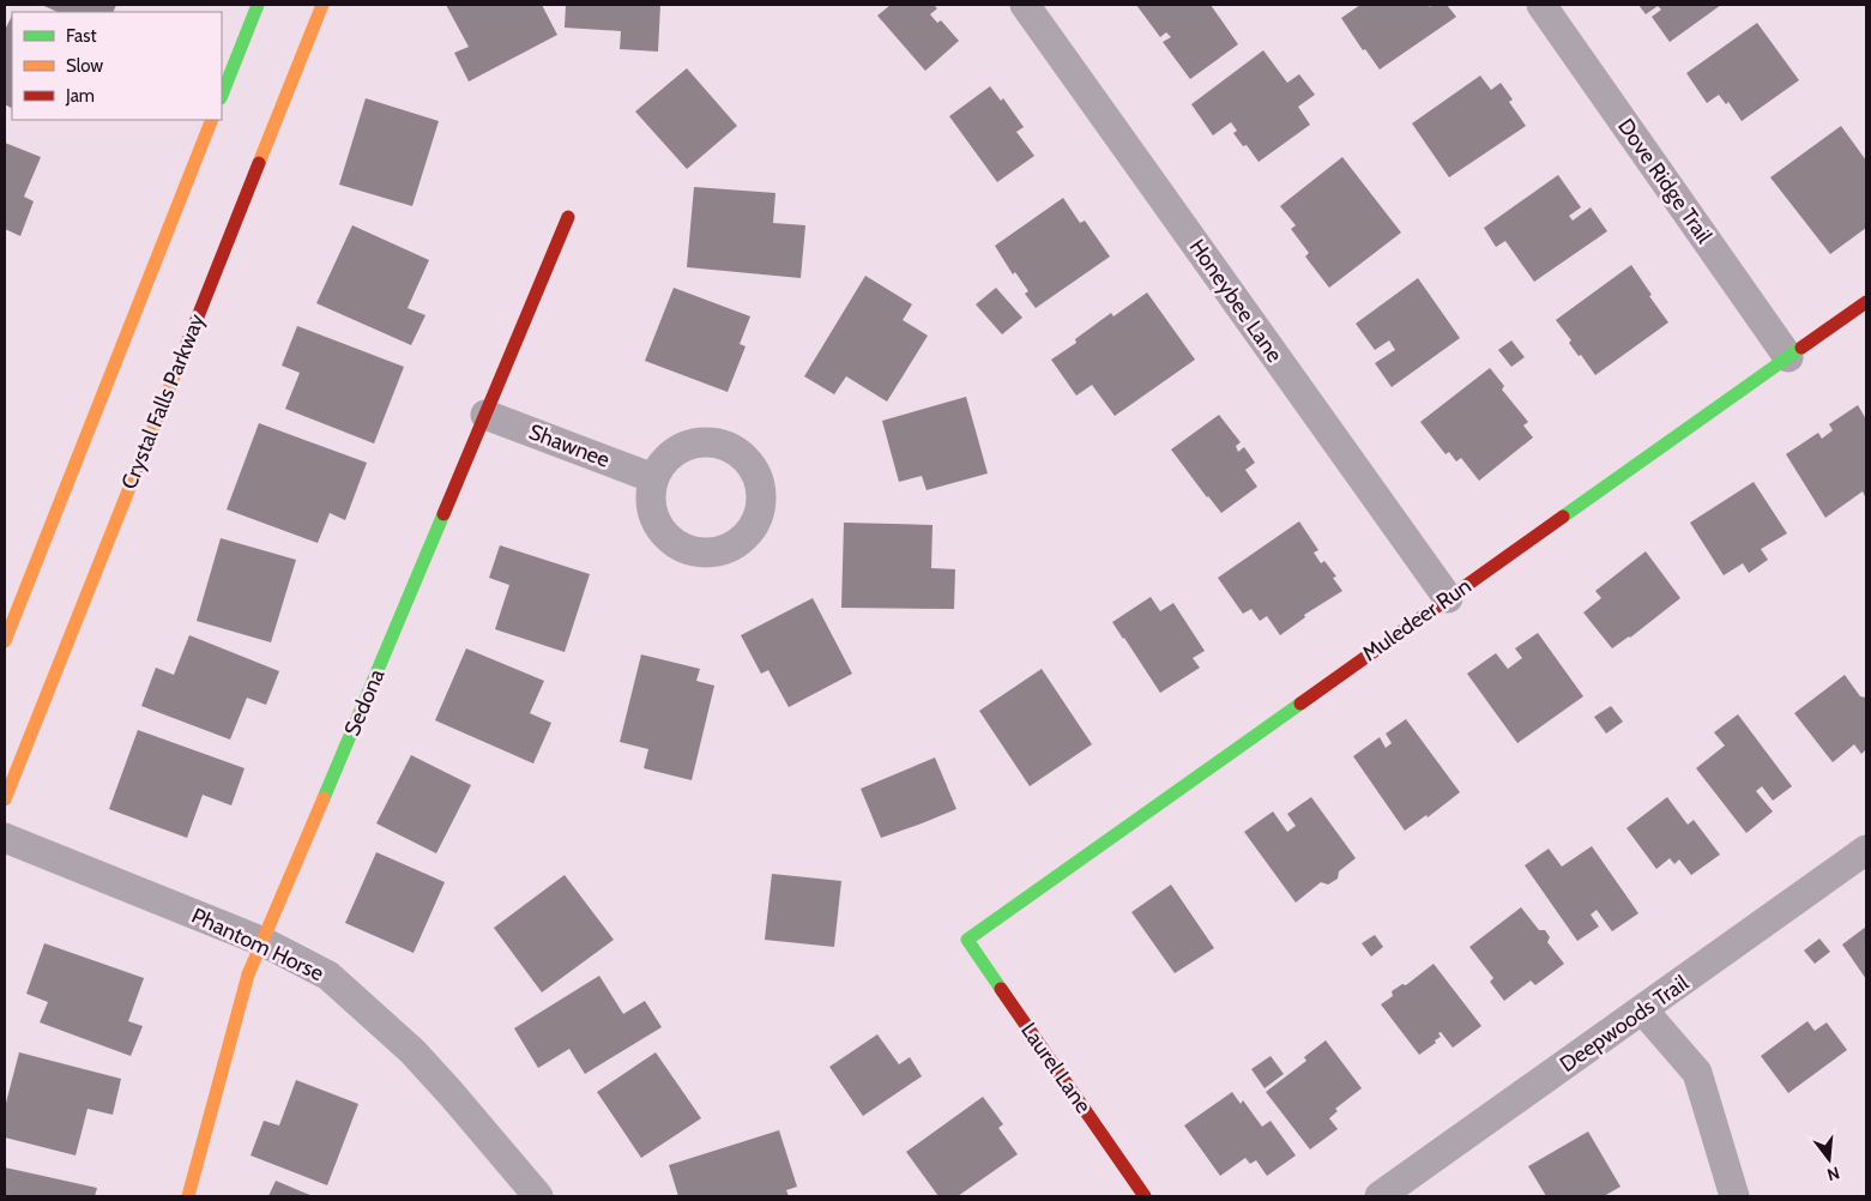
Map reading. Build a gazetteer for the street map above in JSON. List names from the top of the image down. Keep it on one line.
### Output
{"streets":{"street":["Dove Ridge Trail","Honeybee Lane","Crystal Falls Parkway","Shawnee","Muledeer Run","Sedona","Phantom Horse","Deepwoods Trail","Laurel Lane"]},"crossings":[["Dove Ridge Trail","Muledeer Run"],["Honeybee Lane","Muledeer Run"],["Shawnee","Sedona"],["Muledeer Run","Laurel Lane"],["Sedona","Phantom Horse"]],"legend":["Fast","Slow","Jam"],"north":"bottom"}
